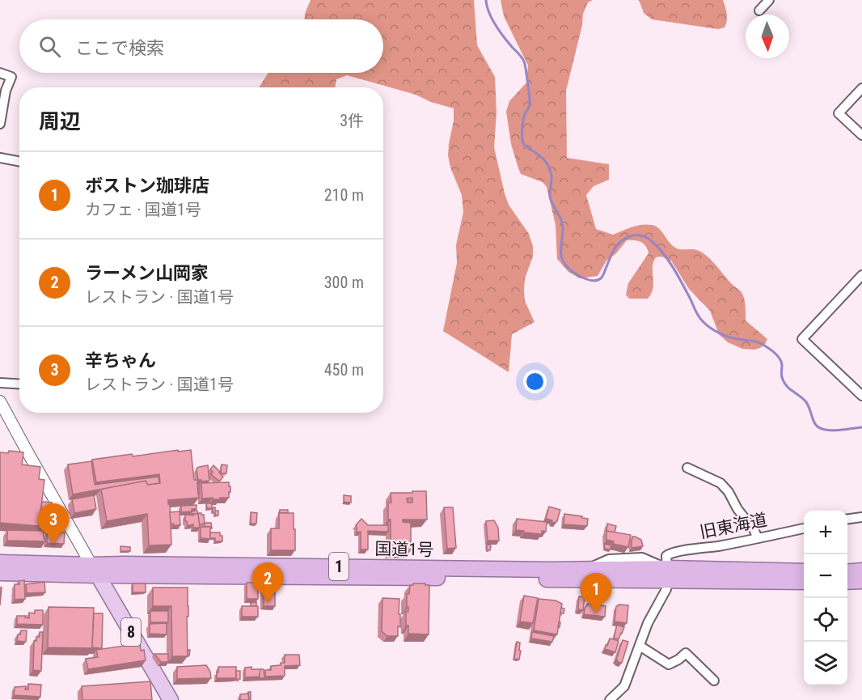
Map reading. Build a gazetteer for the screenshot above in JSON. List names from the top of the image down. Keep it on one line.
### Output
{"streets":{"highway":["国道1号","1"],"main road":["8"],"street":["旧東海道"]},"crossings":[["旧東海道","国道1号"],["国道1号","8"]],"north":"bottom","page":{"search":"ここで検索","heading":["周辺","3件"],"list":[{"mark":"1","name":"ボストン珈琲店","note":"カフェ · 国道1号","value":"210 m"},{"mark":"2","name":"ラーメン山岡家","note":"レストラン · 国道1号","value":"300 m"},{"mark":"3","name":"辛ちゃん","note":"レストラン · 国道1号","value":"450 m"}],"pins":["3","2","1"],"map_buttons":["+","−"]}}
